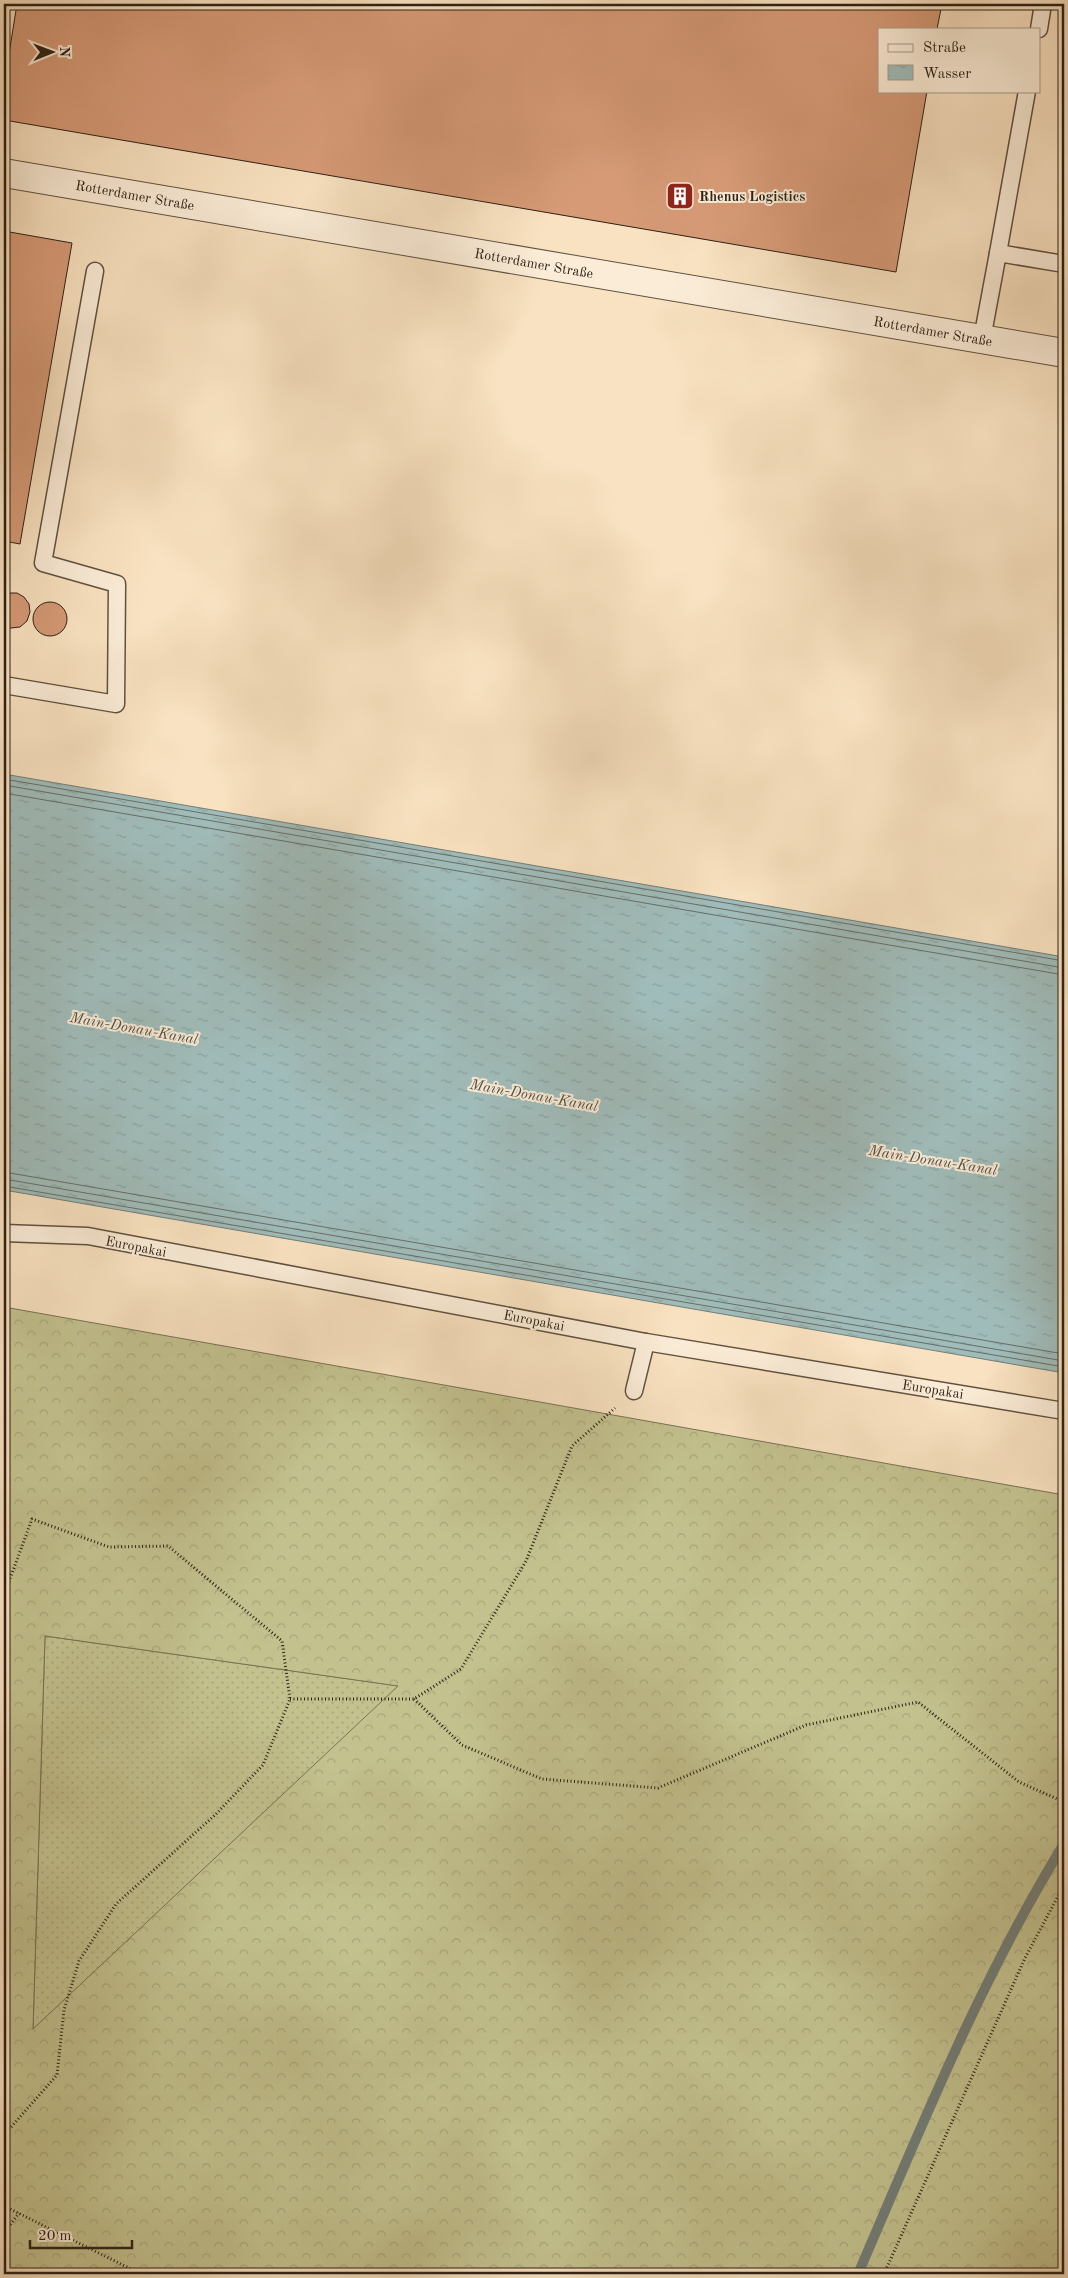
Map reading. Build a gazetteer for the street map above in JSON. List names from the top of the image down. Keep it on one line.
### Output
{"streets":{"street":["Rotterdamer Straße"],"lane":["Europakai"]},"water":["Main-Donau-Kanal"],"places":{"building":["Rhenus Logistics"]},"legend":["Straße","Wasser"],"scale_bar":"20 m","north":"right"}
